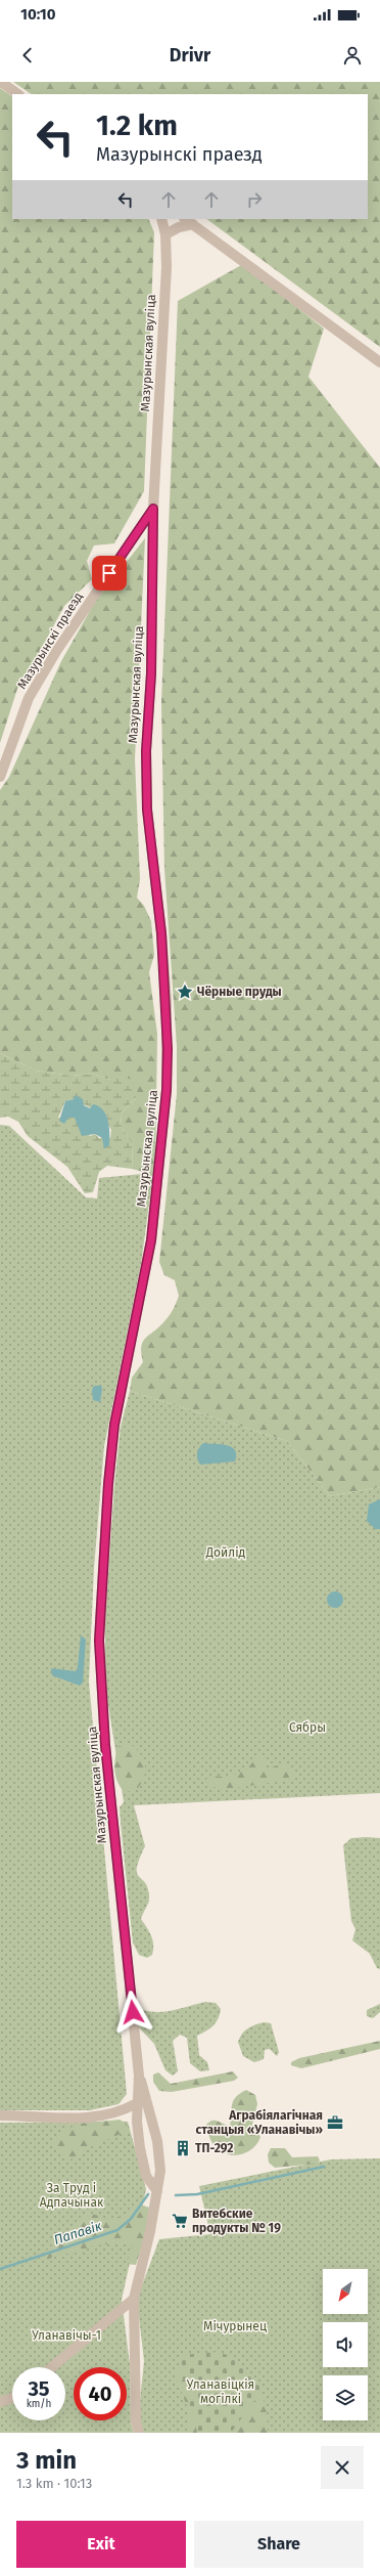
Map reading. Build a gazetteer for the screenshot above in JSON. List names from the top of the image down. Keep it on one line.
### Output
{"streets":{"street":["Мазурынская вуліца","Мазурынскі праезд"]},"crossings":[["Мазурынская вуліца","Мазурынскі праезд"]],"water":["Папавік"],"parks":["Дойлід","Сябры","За Труд і Адпачынак","Мічурынец","Уланавічы-1","Уланавіцкія могілкі"],"places":{"place":["Чёрные пруды"],"office":["Аграбіялагічная станцыя «Уланавічы»"],"building":["ТП-292"],"supermarket":["Витебские продукты № 19"]},"north":"bottom left","page":{"status":"10:10","header":"Drivr","turn":["1.2 km","Мазурынскі праезд"],"speed":"35 km/h","limit":"40","heading":["3 min","1.3 km · 10:13"],"buttons":["Exit","Share"]}}
